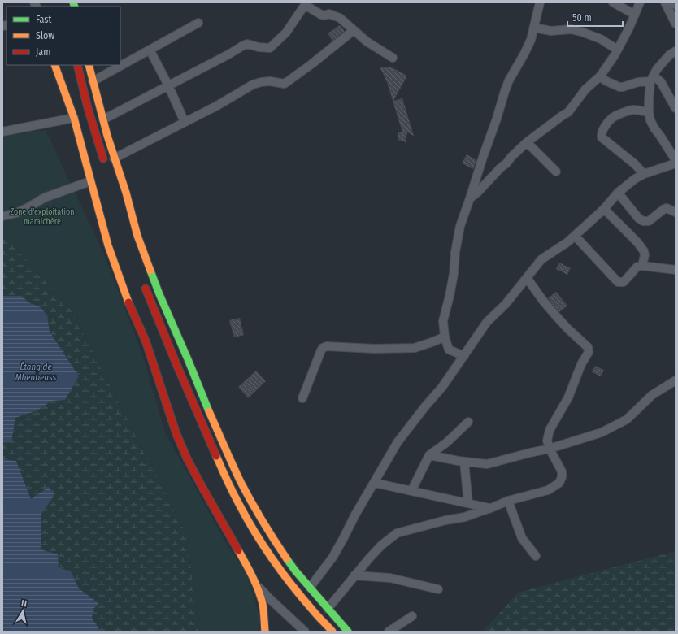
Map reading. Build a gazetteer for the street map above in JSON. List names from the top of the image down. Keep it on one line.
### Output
{"water":["Étang de Mbeubeuss"],"parks":["Zone d'exploitation maraichère"],"legend":["Fast","Slow","Jam"],"scale_bar":"50 m","north":"top"}
